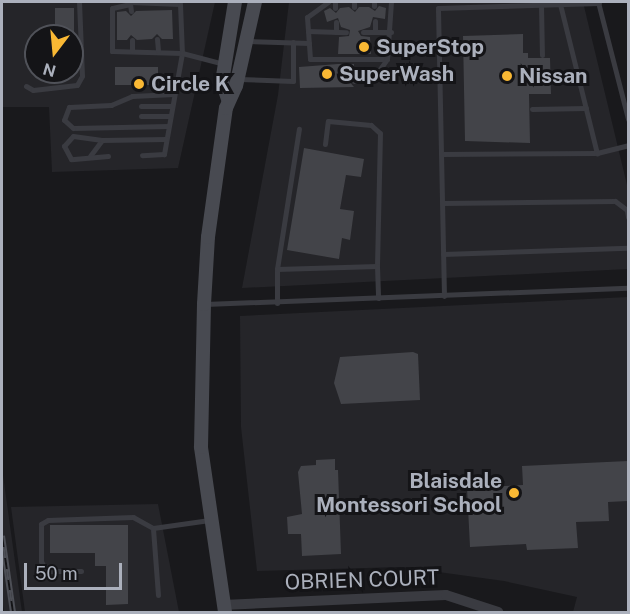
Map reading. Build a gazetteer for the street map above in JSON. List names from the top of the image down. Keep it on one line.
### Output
{"streets":{"street":["OBRIEN COURT"]},"places":["SuperStop","SuperWash","Nissan","Circle K","Blaisdale Montessori School"],"scale_bar":"50 m","north":"bottom"}
